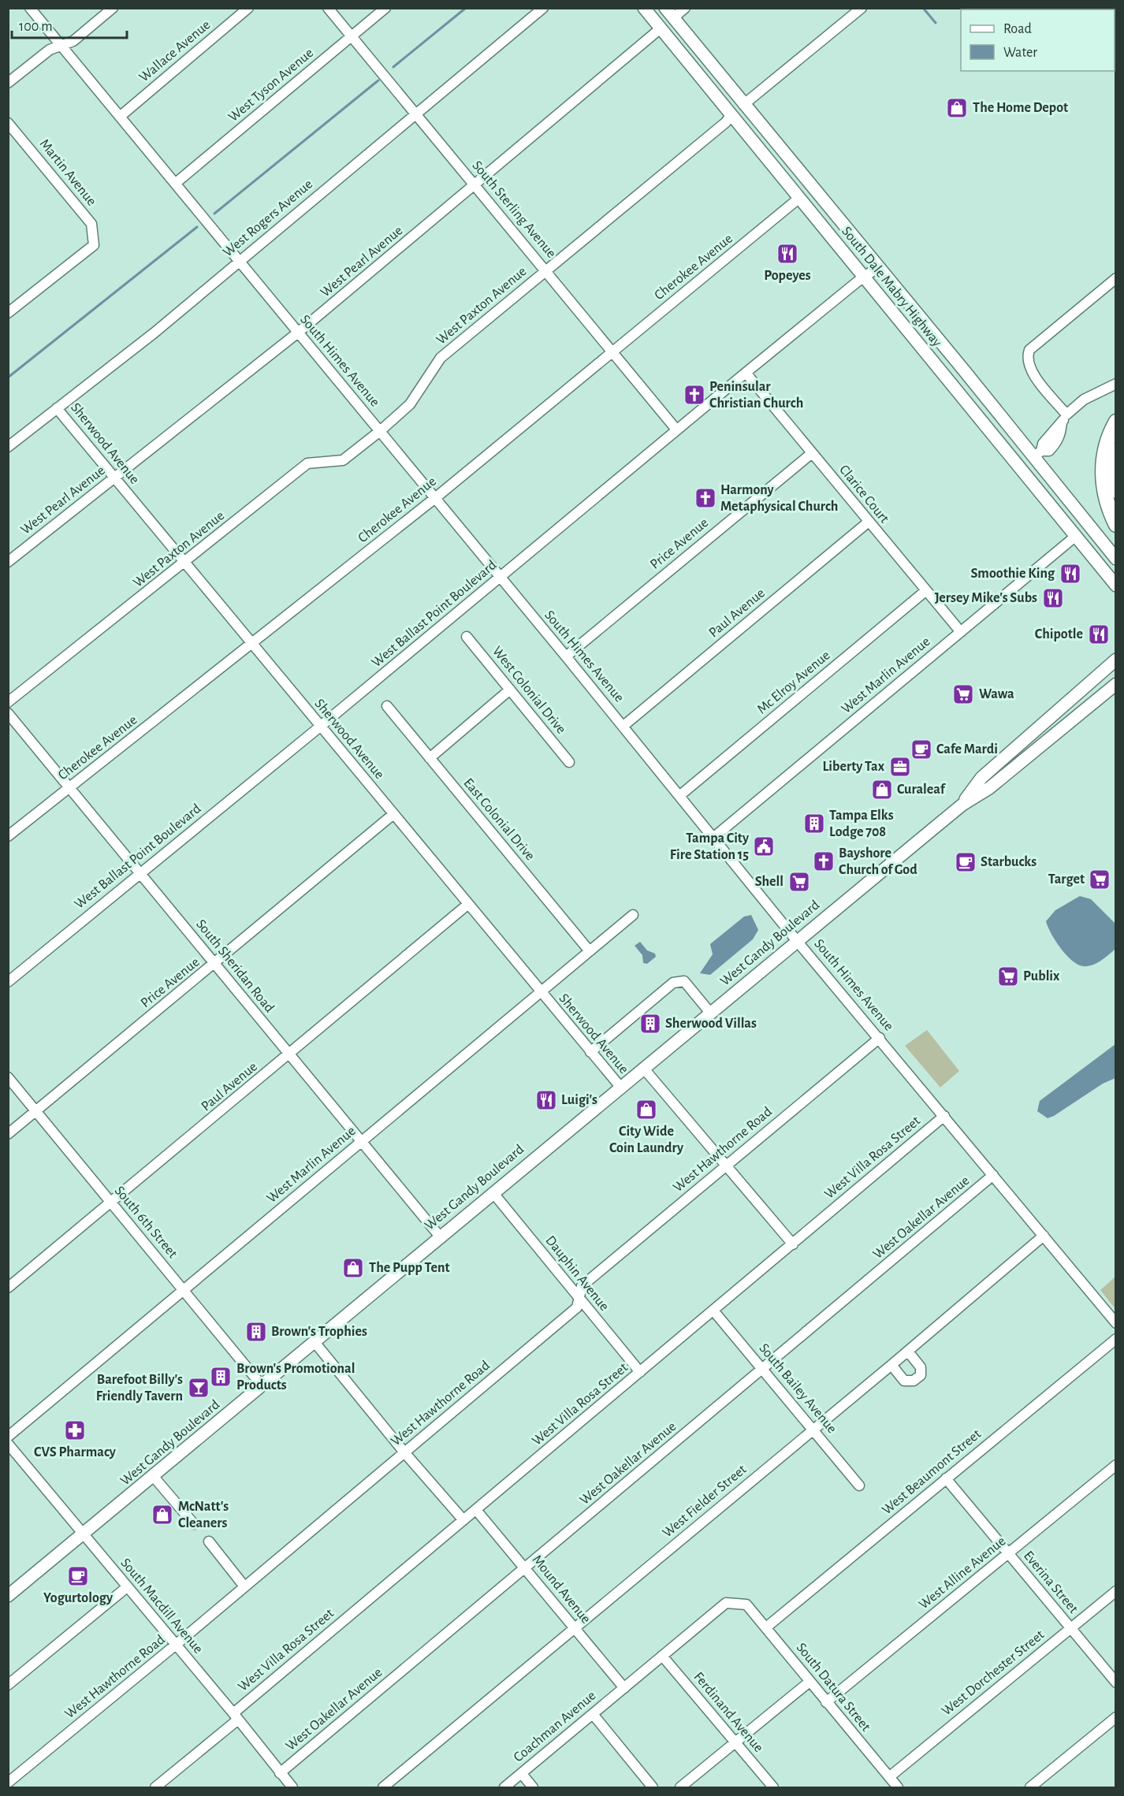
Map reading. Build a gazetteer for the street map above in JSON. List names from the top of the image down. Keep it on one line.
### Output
{"streets":{"main road":["South Dale Mabry Highway","West Gandy Boulevard"],"street":["Wallace Avenue","West Tyson Avenue","Martin Avenue","South Sterling Avenue","West Rogers Avenue","West Pearl Avenue","Cherokee Avenue","West Paxton Avenue","South Himes Avenue","Sherwood Avenue","Clarice Court","Price Avenue","Paul Avenue","West Ballast Point Boulevard","West Marlin Avenue","Mc Elroy Avenue","West Colonial Drive","East Colonial Drive","South Sheridan Road","West Hawthorne Road","West Villa Rosa Street","West Oakellar Avenue","South 6th Street","Dauphin Avenue","South Bailey Avenue","West Beaumont Street","West Fielder Street","West Alline Avenue","Everina Street","Mound Avenue","South Macdill Avenue","West Dorchester Street","South Datura Street","Ferdinand Avenue","Coachman Avenue"]},"crossings":[["Wallace Avenue","South Himes Avenue"],["West Tyson Avenue","South Sterling Avenue"],["West Tyson Avenue","South Himes Avenue"],["South Sterling Avenue","West Rogers Avenue"],["South Sterling Avenue","West Pearl Avenue"],["South Sterling Avenue","Cherokee Avenue"],["South Sterling Avenue","West Paxton Avenue"],["South Sterling Avenue","West Ballast Point Boulevard"],["West Rogers Avenue","South Himes Avenue"],["West Rogers Avenue","Sherwood Avenue"],["West Pearl Avenue","South Dale Mabry Highway"],["West Pearl Avenue","South Himes Avenue"],["West Pearl Avenue","Sherwood Avenue"],["Cherokee Avenue","South Dale Mabry Highway"],["Cherokee Avenue","South Himes Avenue"],["Cherokee Avenue","Sherwood Avenue"],["Cherokee Avenue","South Sheridan Road"],["South Dale Mabry Highway","West Paxton Avenue"],["South Dale Mabry Highway","West Ballast Point Boulevard"],["South Dale Mabry Highway","West Marlin Avenue"],["West Paxton Avenue","South Himes Avenue"],["West Paxton Avenue","Sherwood Avenue"],["South Himes Avenue","Price Avenue"],["South Himes Avenue","Paul Avenue"],["South Himes Avenue","West Ballast Point Boulevard"],["South Himes Avenue","West Marlin Avenue"],["South Himes Avenue","Mc Elroy Avenue"],["South Himes Avenue","West Gandy Boulevard"],["South Himes Avenue","West Hawthorne Road"],["South Himes Avenue","West Villa Rosa Street"],["South Himes Avenue","West Oakellar Avenue"],["South Himes Avenue","West Fielder Street"],["Sherwood Avenue","Price Avenue"],["Sherwood Avenue","Paul Avenue"],["Sherwood Avenue","West Ballast Point Boulevard"],["Sherwood Avenue","West Marlin Avenue"],["Sherwood Avenue","West Gandy Boulevard"],["Sherwood Avenue","West Hawthorne Road"],["Sherwood Avenue","West Villa Rosa Street"],["Clarice Court","Price Avenue"],["Clarice Court","Paul Avenue"],["Clarice Court","West Ballast Point Boulevard"],["Clarice Court","West Marlin Avenue"],["Clarice Court","Mc Elroy Avenue"],["Price Avenue","South Sheridan Road"],["Price Avenue","South 6th Street"],["Paul Avenue","South Sheridan Road"],["Paul Avenue","South 6th Street"],["West Ballast Point Boulevard","South Sheridan Road"],["West Marlin Avenue","East Colonial Drive"],["West Marlin Avenue","South Sheridan Road"],["West Marlin Avenue","South 6th Street"],["West Gandy Boulevard","South Sheridan Road"],["West Gandy Boulevard","South 6th Street"],["West Gandy Boulevard","Dauphin Avenue"],["West Gandy Boulevard","South Macdill Avenue"],["West Hawthorne Road","Dauphin Avenue"],["West Hawthorne Road","South Macdill Avenue"],["West Villa Rosa Street","Dauphin Avenue"],["West Villa Rosa Street","South Bailey Avenue"],["West Villa Rosa Street","Mound Avenue"],["West Villa Rosa Street","South Macdill Avenue"],["West Oakellar Avenue","South Bailey Avenue"],["West Oakellar Avenue","Mound Avenue"],["West Oakellar Avenue","South Macdill Avenue"],["South Bailey Avenue","West Fielder Street"],["West Beaumont Street","Everina Street"],["West Beaumont Street","South Datura Street"],["West Fielder Street","Mound Avenue"],["West Alline Avenue","Everina Street"],["West Alline Avenue","South Datura Street"],["Everina Street","West Dorchester Street"],["Mound Avenue","Coachman Avenue"],["West Dorchester Street","South Datura Street"],["South Datura Street","Coachman Avenue"],["Ferdinand Avenue","Coachman Avenue"]],"places":{"shop":["The Home Depot","Curaleaf","City Wide Coin Laundry","The Pupp Tent","McNatt's Cleaners"],"restaurant":["Popeyes","Smoothie King","Jersey Mike's Subs","Chipotle","Luigi's"],"church":["Peninsular Christian Church","Harmony Metaphysical Church","Bayshore Church of God"],"supermarket":["Wawa","Target","Shell","Publix"],"cafe":["Cafe Mardi","Starbucks","Yogurtology"],"office":["Liberty Tax"],"building":["Tampa Elks Lodge 708","Sherwood Villas","Brown's Trophies","Brown's Promotional Products"],"public building":["Tampa City Fire Station 15"],"bar":["Barefoot Billy's Friendly Tavern"],"pharmacy":["CVS Pharmacy"]},"legend":["Road","Water"],"scale_bar":"100 m"}
